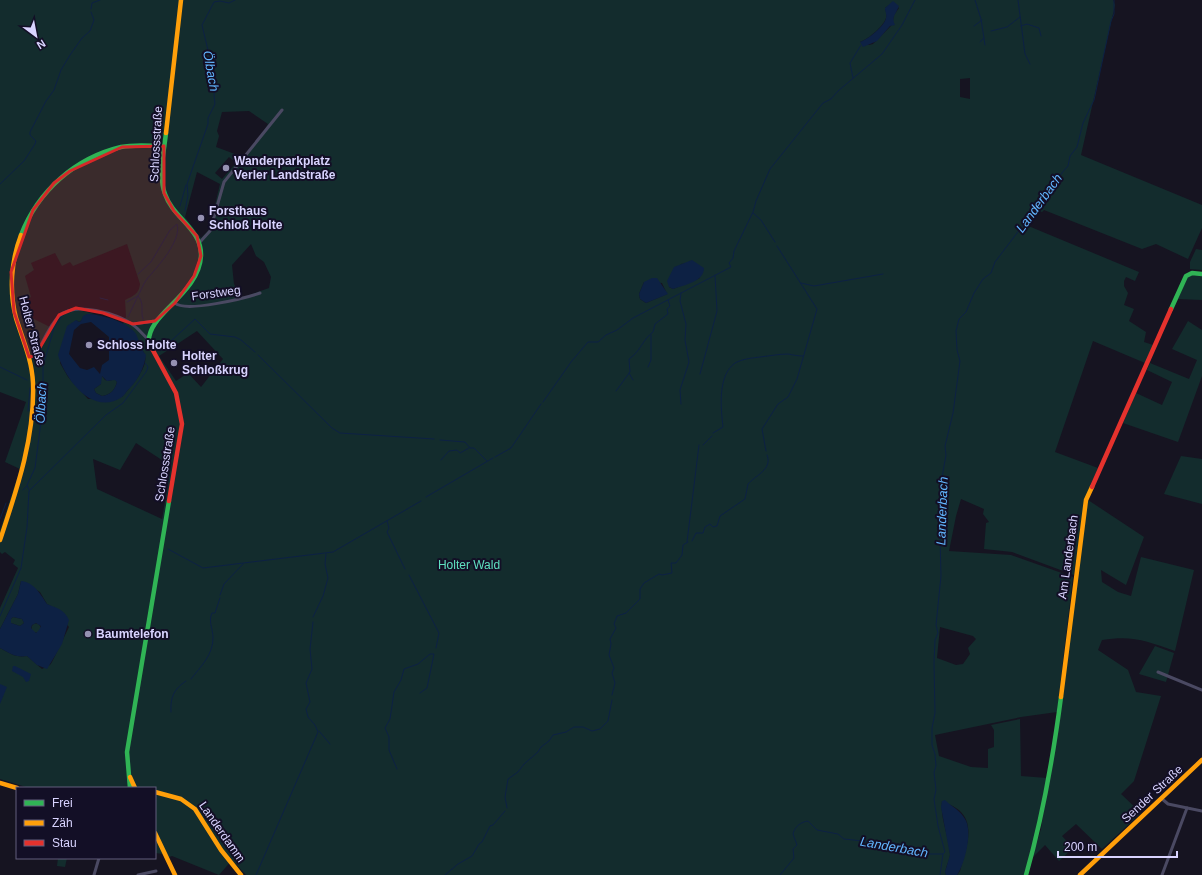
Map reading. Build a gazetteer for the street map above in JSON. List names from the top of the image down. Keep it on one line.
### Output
{"streets":{"main road":["Schlossstraße","Holter Straße","Am Landerbach","Sender Straße","Landerdamm"],"street":["Forstweg"]},"crossings":[["Schlossstraße","Holter Straße"]],"water":["Ölbach","Landerbach"],"parks":["Holter Wald"],"places":["Wanderparkplatz Verler Landstraße","Forsthaus Schloß Holte","Schloss Holte","Holter Schloßkrug","Baumtelefon"],"legend":["Frei","Zäh","Stau"],"scale_bar":"200 m","north":"bottom right"}
